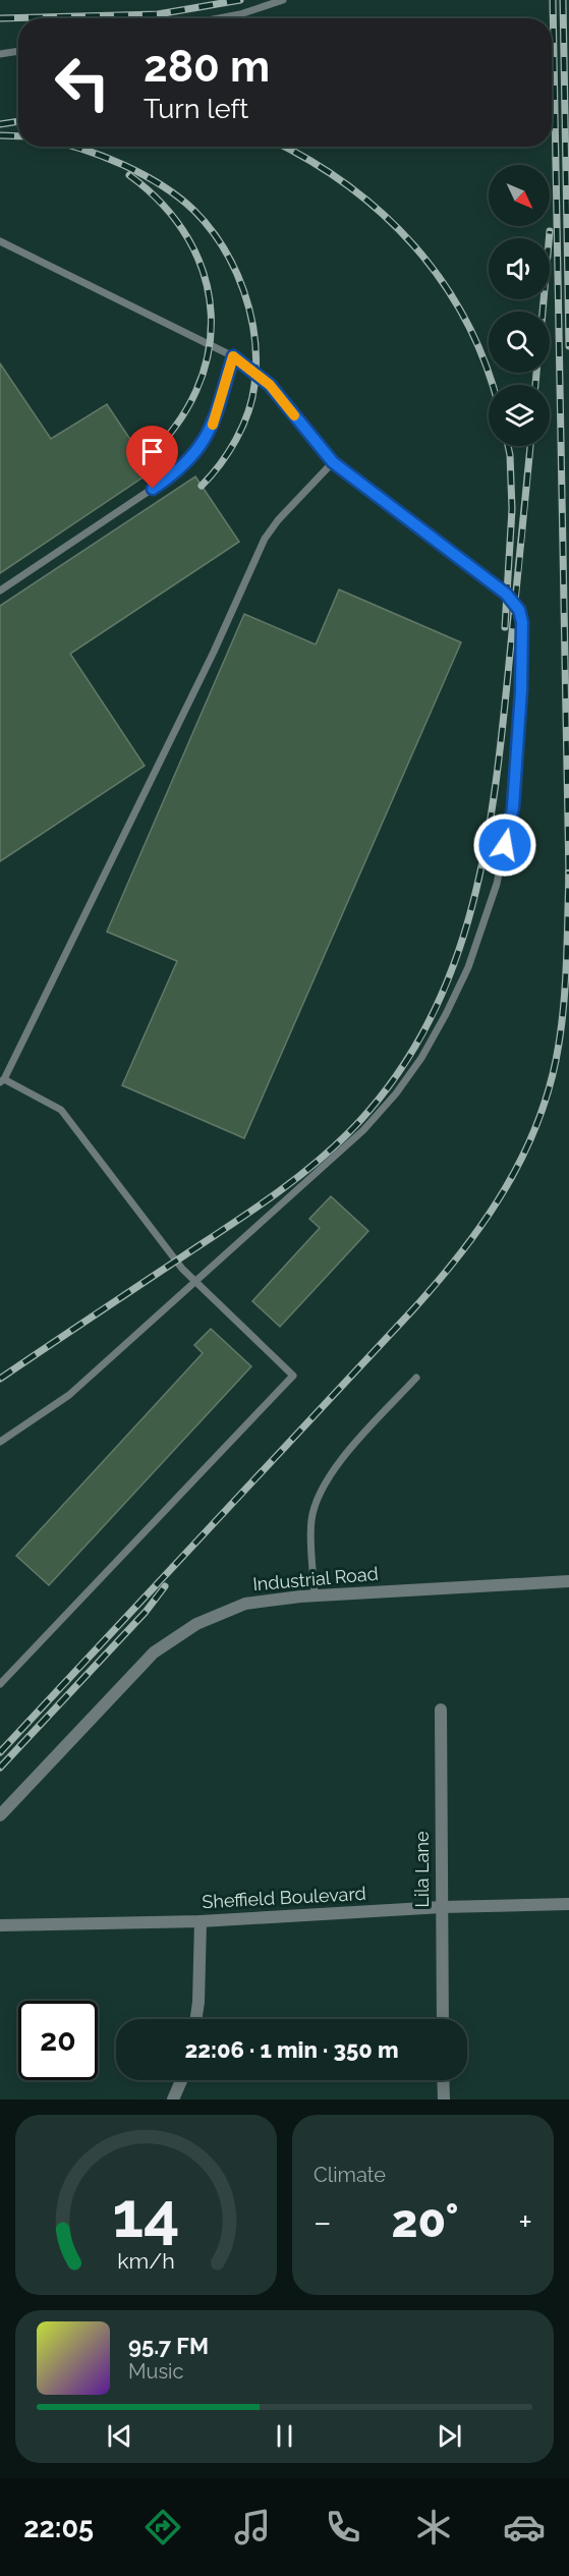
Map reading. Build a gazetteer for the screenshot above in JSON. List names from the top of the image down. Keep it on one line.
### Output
{"streets":{"street":["Industrial Road","Lila Lane","Sheffield Boulevard"]},"crossings":[["Lila Lane","Sheffield Boulevard"]],"north":"bottom right","page":{"turn":["280 m","Turn left"],"limit":"20","trip":"22:06 · 1 min · 350 m","tile":"Climate","heat":["−","20°","+"],"song":["95.7 FM","Music"],"tabs":"22:05","gauge":["14","km/h"]}}
